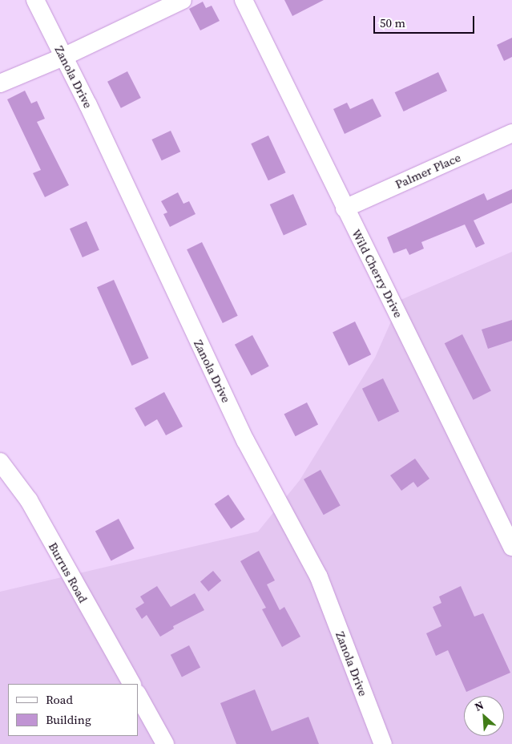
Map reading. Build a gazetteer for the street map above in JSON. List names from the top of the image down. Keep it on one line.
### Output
{"streets":{"street":["Zanola Drive","Palmer Place","Wild Cherry Drive","Burrus Road"]},"crossings":[["Palmer Place","Wild Cherry Drive"]],"legend":["Road","Building"],"scale_bar":"50 m","north":"top left"}
